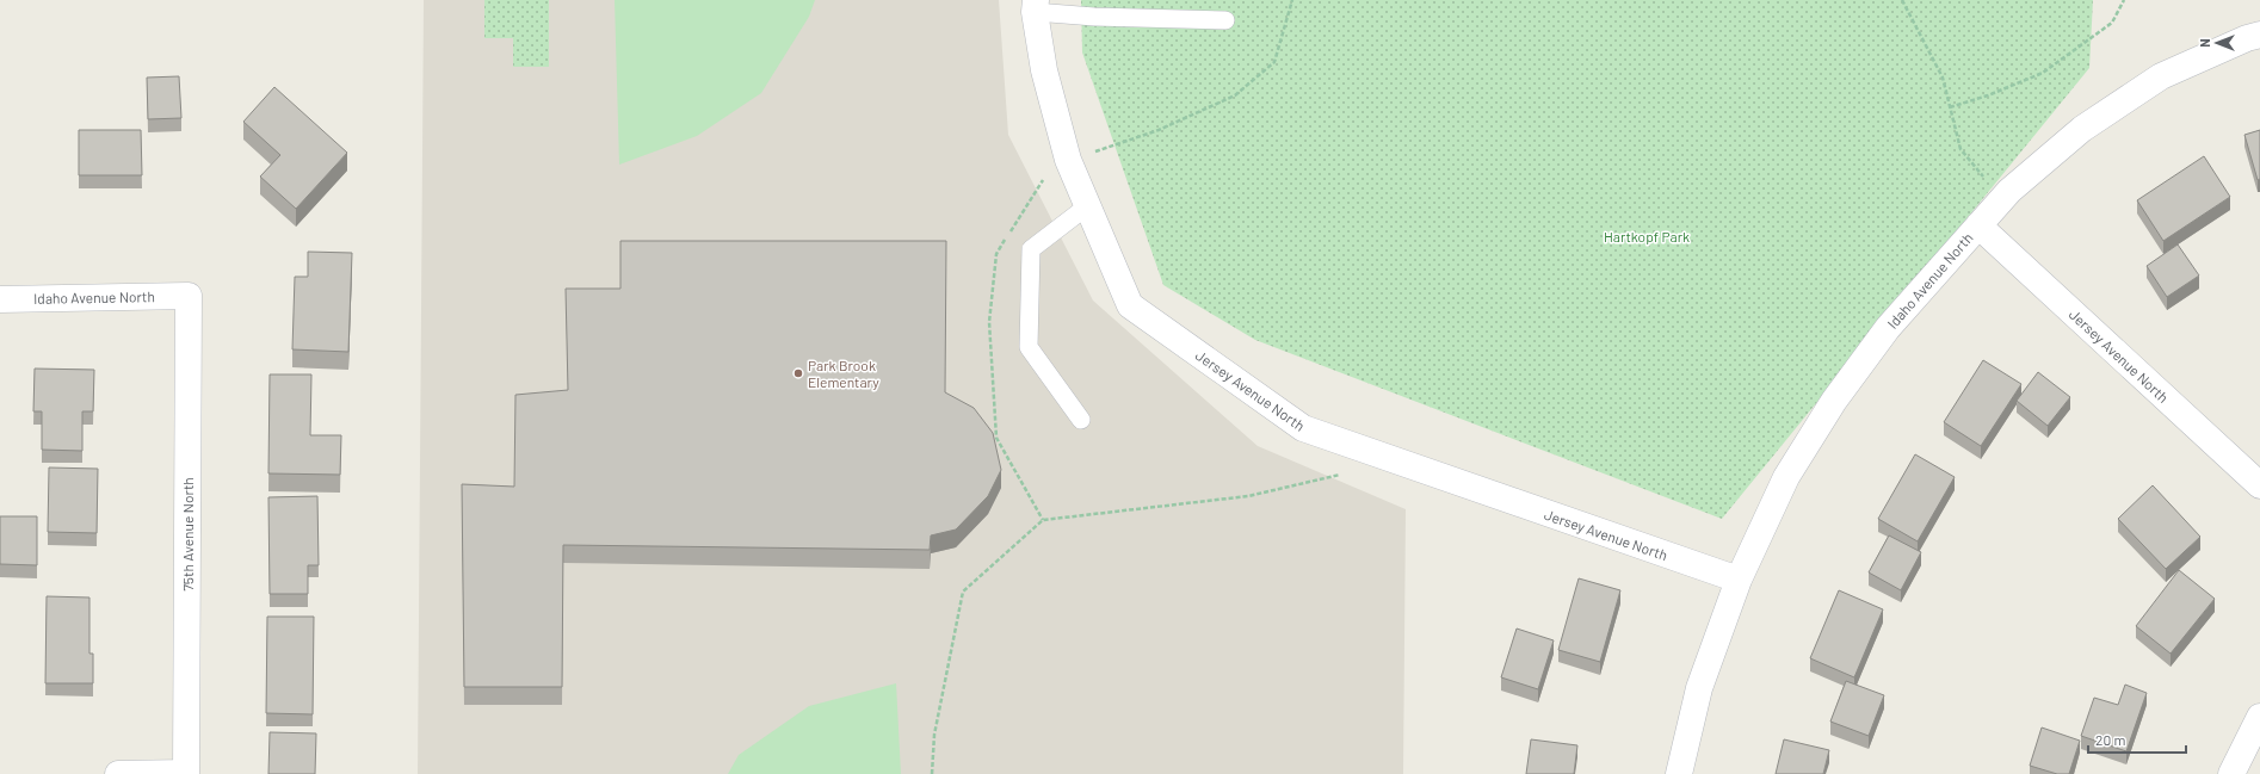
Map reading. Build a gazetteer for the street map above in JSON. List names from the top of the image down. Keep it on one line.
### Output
{"streets":{"street":["Idaho Avenue North","Jersey Avenue North","75th Avenue North"]},"crossings":[["Idaho Avenue North","Jersey Avenue North"],["Idaho Avenue North","75th Avenue North"]],"parks":["Hartkopf Park"],"places":["Park Brook Elementary"],"scale_bar":"20 m","north":"left"}
